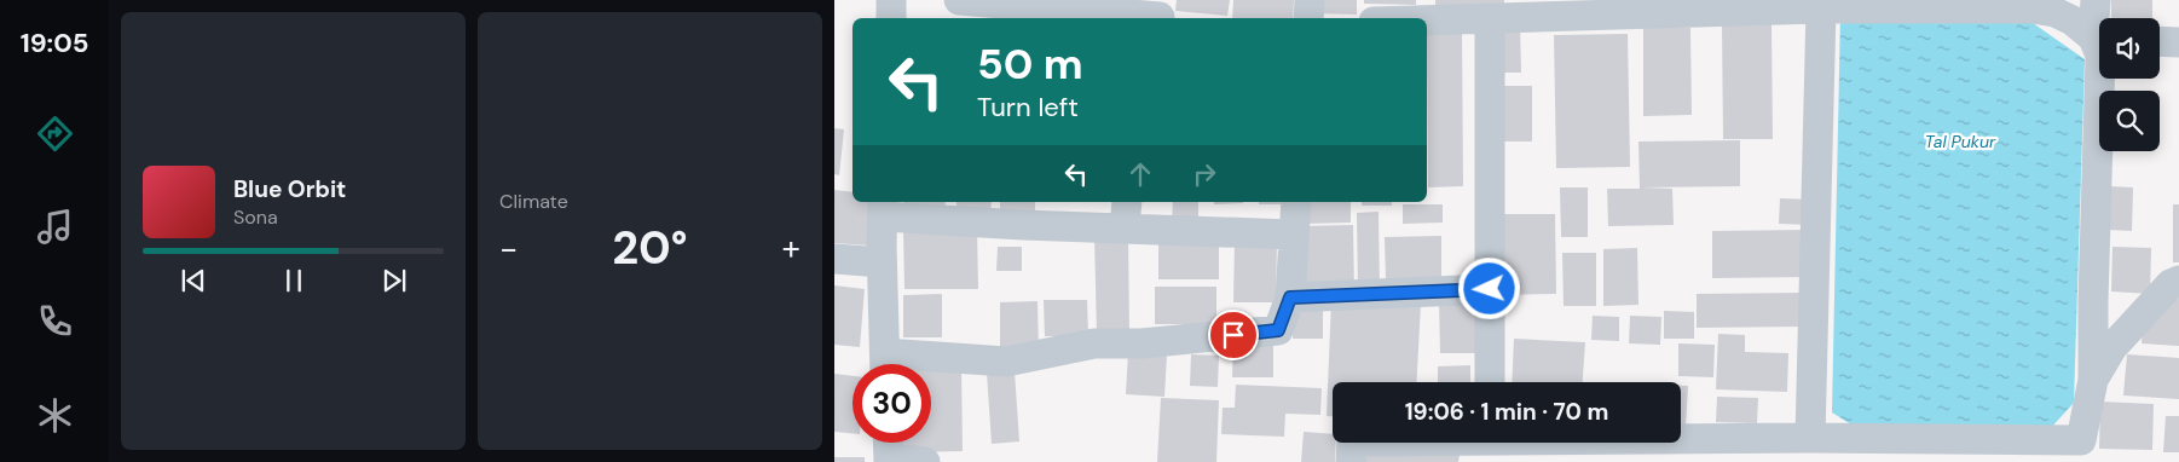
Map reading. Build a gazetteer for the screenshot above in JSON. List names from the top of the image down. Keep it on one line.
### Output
{"water":["Tal Pukur"],"page":{"tabs":"19:05","tile":"Climate","turn":["50 m","Turn left"],"song":["Blue Orbit","Sona"],"heat":["−","20°","+"],"limit":"30","trip":"19:06 · 1 min · 70 m"}}
